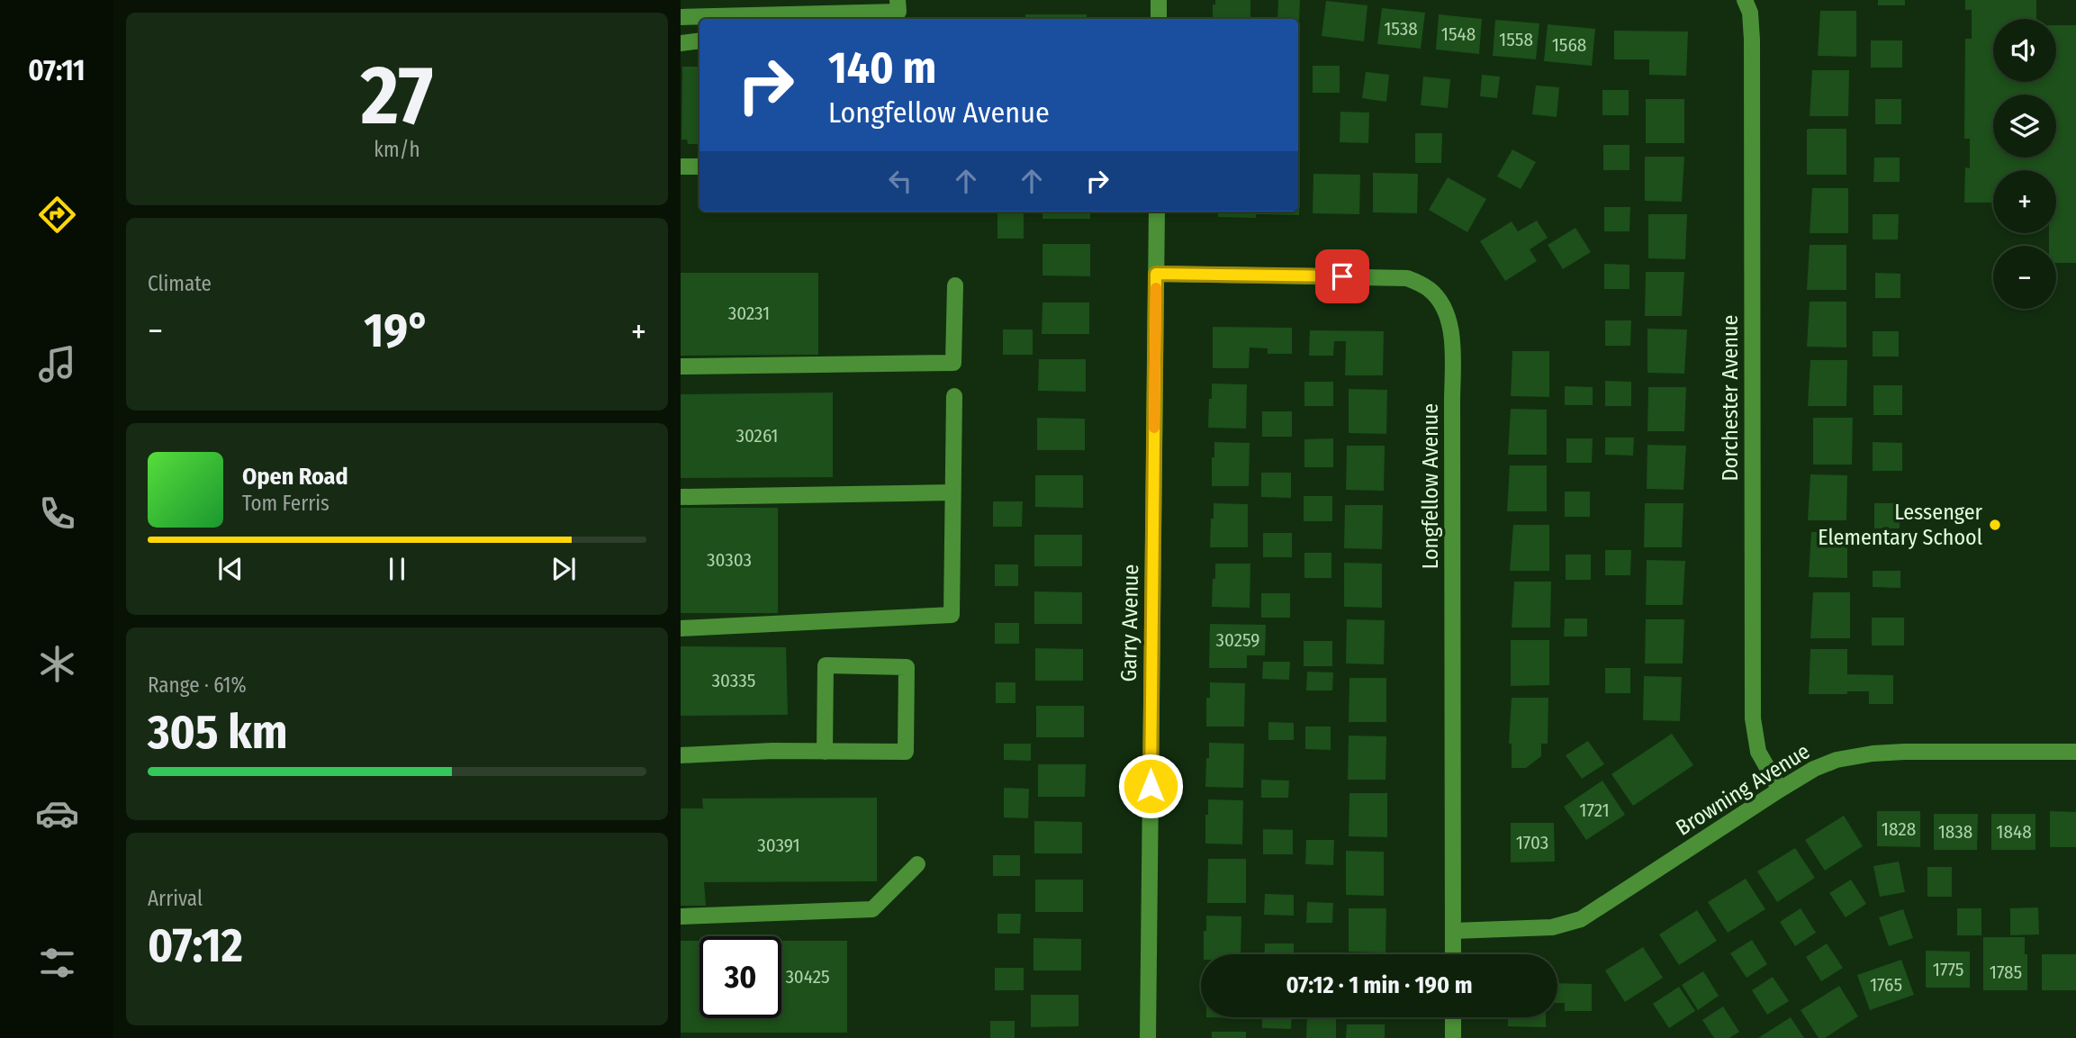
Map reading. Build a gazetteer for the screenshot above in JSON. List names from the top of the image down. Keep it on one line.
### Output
{"streets":{"street":["Dorchester Avenue","Longfellow Avenue","Garry Avenue","Browning Avenue"]},"crossings":[["Dorchester Avenue","Browning Avenue"],["Longfellow Avenue","Garry Avenue"],["Longfellow Avenue","Browning Avenue"]],"places":["Lessenger Elementary School"],"house_numbers":["1538","1548","1558","1568","30231","30261","30303","30259","30335","1721","1828","1838","1848","1703","30391","1775","1785","30425","1765"],"page":{"tabs":"07:11","tile":[["27","km/h"],"Climate",["Range · 61%","305 km"],["Arrival","07:12"]],"map_buttons":["+","−"],"turn":["140 m","Longfellow Avenue"],"heat":["−","19°","+"],"song":["Open Road","Tom Ferris"],"limit":"30","trip":"07:12 · 1 min · 190 m"}}
